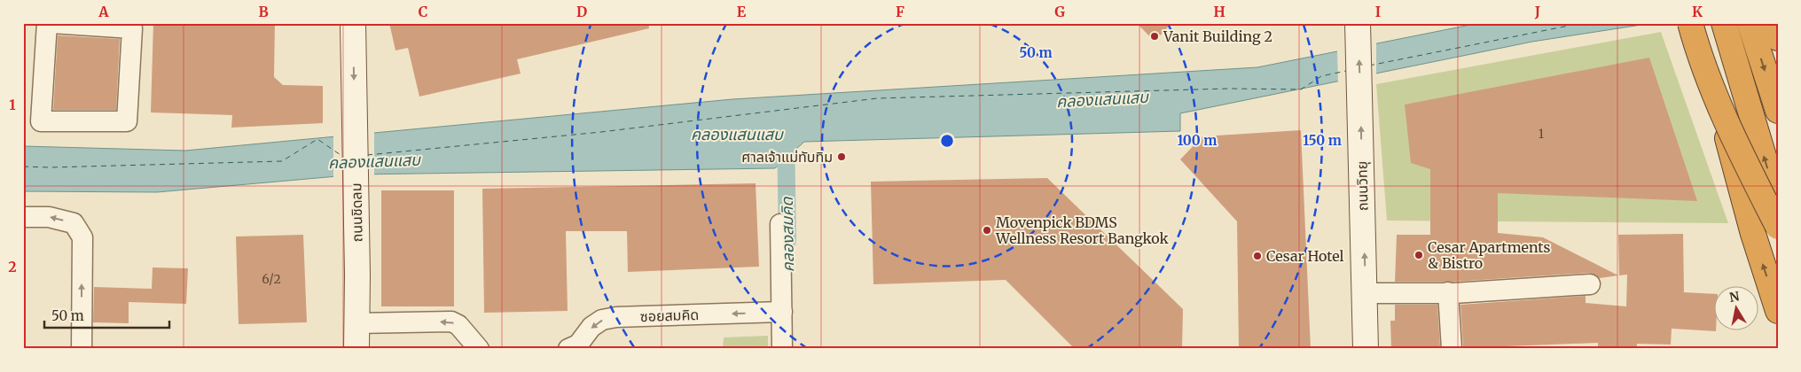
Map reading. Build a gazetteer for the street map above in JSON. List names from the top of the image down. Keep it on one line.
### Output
{"streets":{"street":["ถนนวิทยุ","ถนนชิดลม","ซอยสมคิด"]},"one_way":["ถนนวิทยุ","ถนนชิดลม","ซอยสมคิด"],"water":["คลองแสนแสบ","คลองสมคิด"],"places":["Vanit Building 2","ศาลเจ้าแม่ทับทิม","Movenpick BDMS Wellness Resort Bangkok","Cesar Apartments & Bistro","Cesar Hotel"],"house_numbers":["1","6/2"],"scale_bar":"50 m","north":"top","grid":{"columns":["A","B","C","D","E","F","G","H","I","J","K"],"rows":["1","2"]},"rings":["50 m","100 m","150 m"]}
